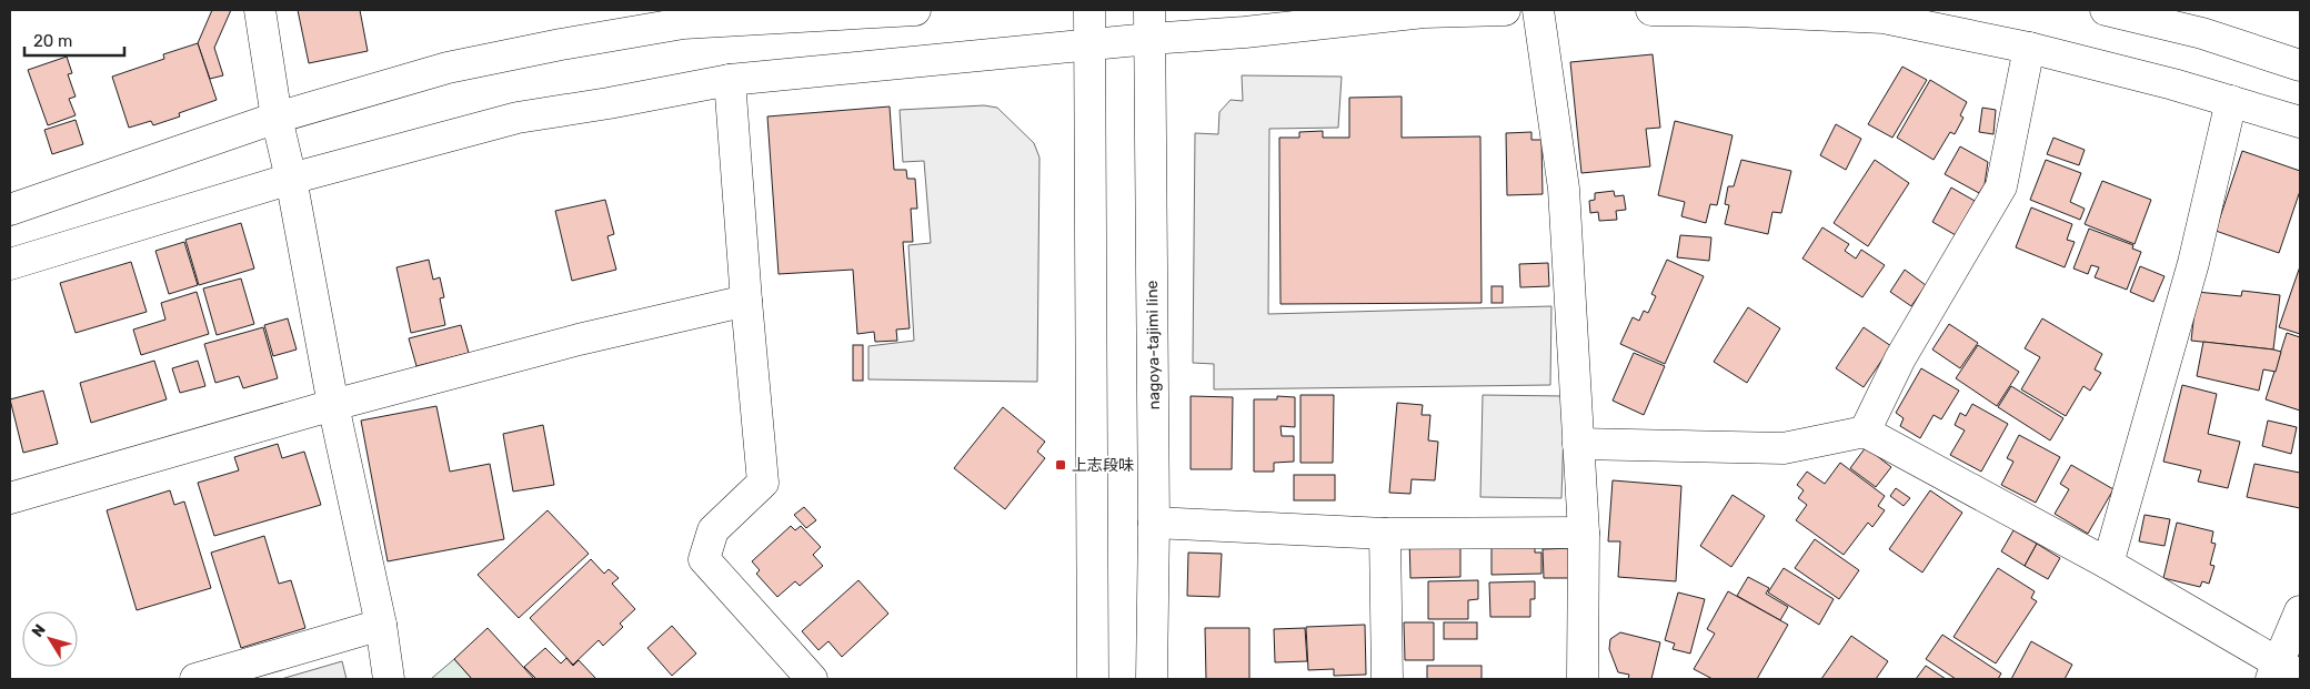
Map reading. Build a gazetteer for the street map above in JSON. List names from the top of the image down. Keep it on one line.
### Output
{"streets":{"street":["nagoya-tajimi line"]},"places":{"transit":["上志段味"]},"scale_bar":"20 m","north":"top left"}
